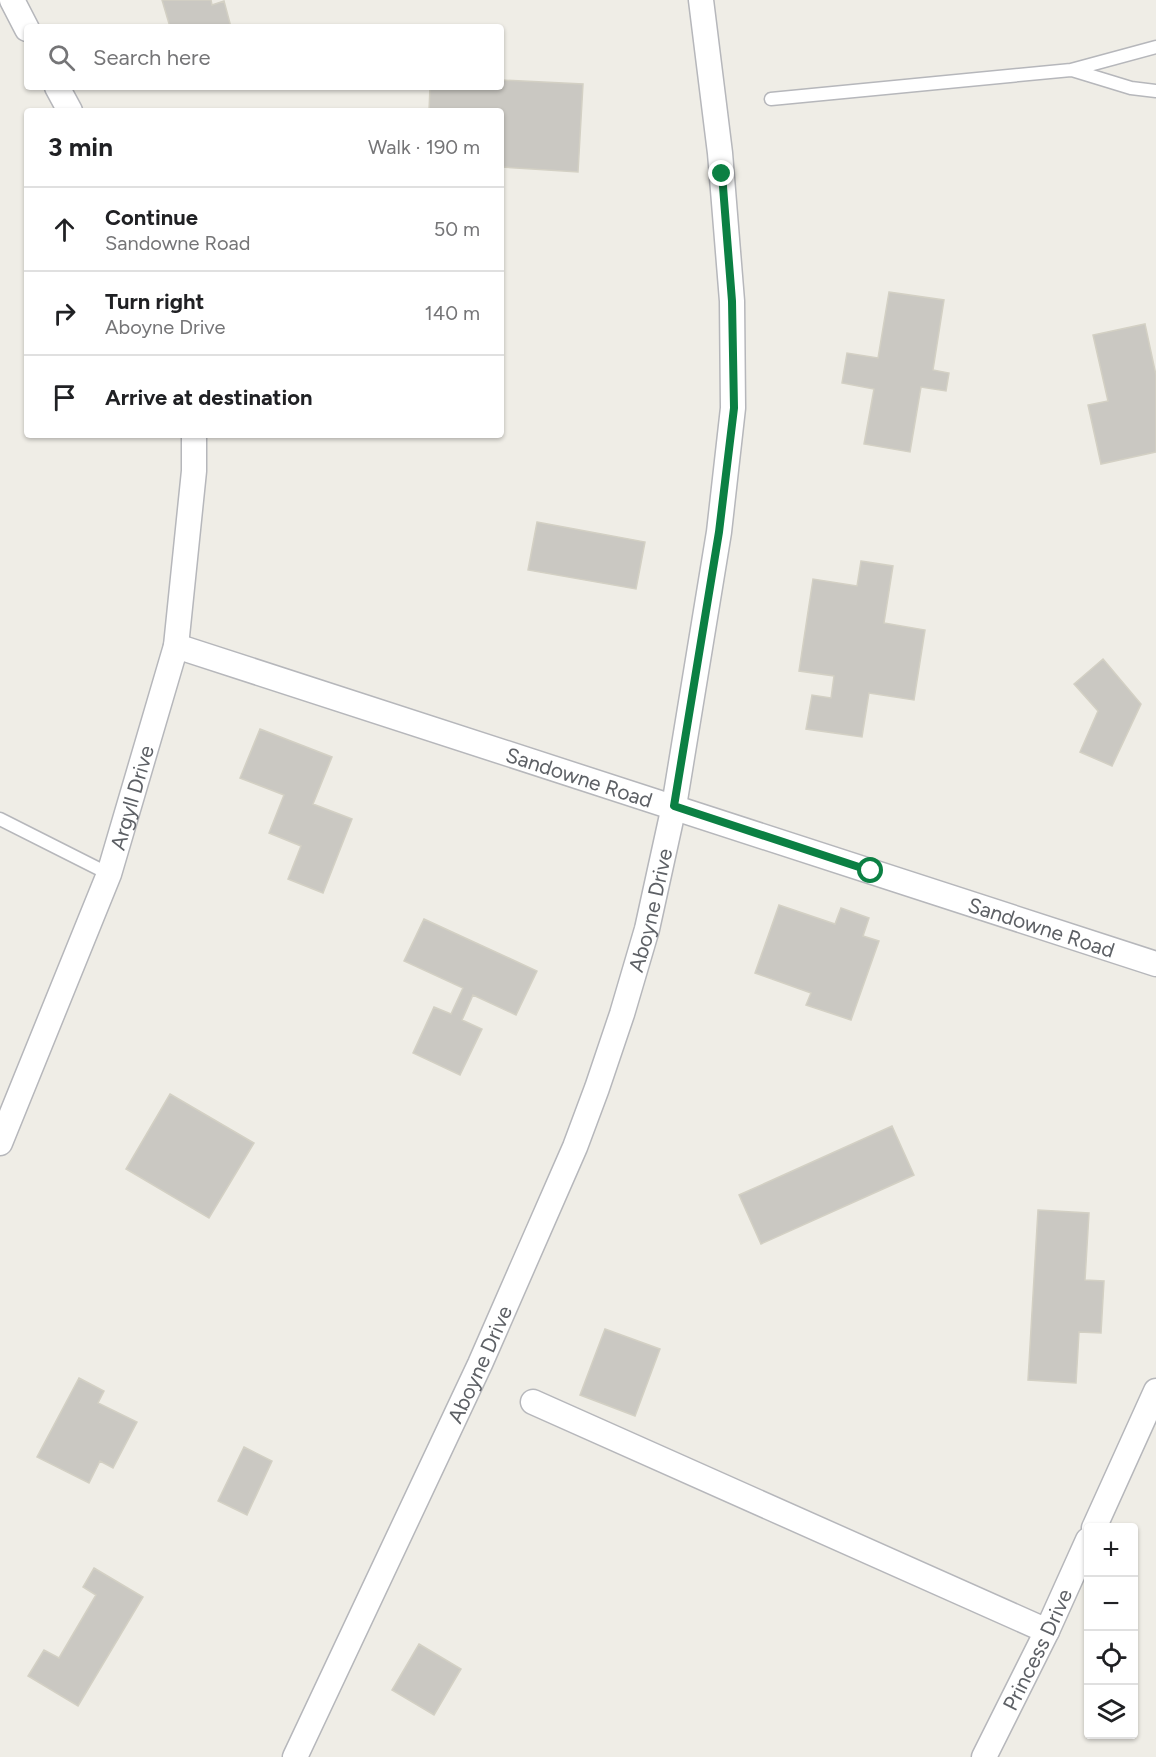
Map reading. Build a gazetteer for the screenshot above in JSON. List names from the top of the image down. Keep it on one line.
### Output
{"streets":{"street":["Sandowne Road","Argyll Drive","Aboyne Drive","Princess Drive"]},"crossings":[["Sandowne Road","Argyll Drive"],["Sandowne Road","Aboyne Drive"]],"page":{"search":"Search here","heading":["3 min","Walk · 190 m"],"list":[["Continue","Sandowne Road","50 m"],["Turn right","Aboyne Drive","140 m"],"Arrive at destination"],"map_buttons":["+","−"]}}
